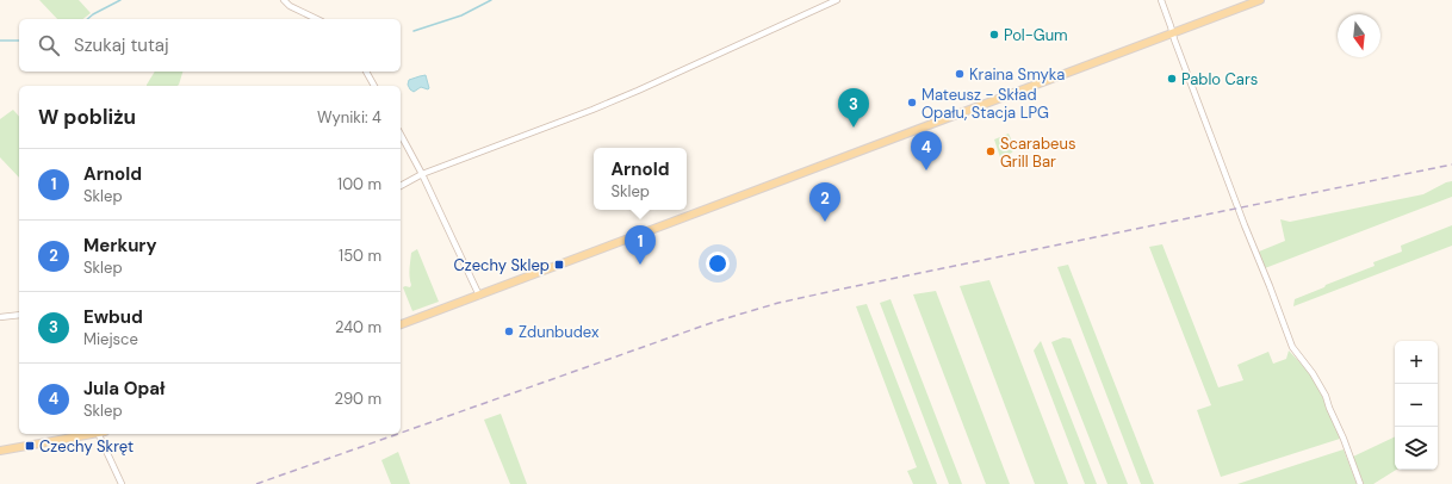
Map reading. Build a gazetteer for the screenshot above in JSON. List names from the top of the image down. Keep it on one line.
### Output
{"places":{"other":["Pol-Gum","Kraina Smyka","Pablo Cars","Mateusz - Skład Opału, Stacja LPG","Scarabeus Grill Bar","Zdunbudex"],"transit":["Czechy Sklep","Czechy Skręt"]},"north":"bottom","page":{"search":"Szukaj tutaj","heading":["W pobliżu","Wyniki: 4"],"pins":["3","4","2","1"],"popup":["Arnold","Sklep"],"list":[{"mark":"1","name":"Arnold","note":"Sklep","value":"100 m"},{"mark":"2","name":"Merkury","note":"Sklep","value":"150 m"},{"mark":"3","name":"Ewbud","note":"Miejsce","value":"240 m"},{"mark":"4","name":"Jula Opał","note":"Sklep","value":"290 m"}],"map_buttons":["+","−"]}}
